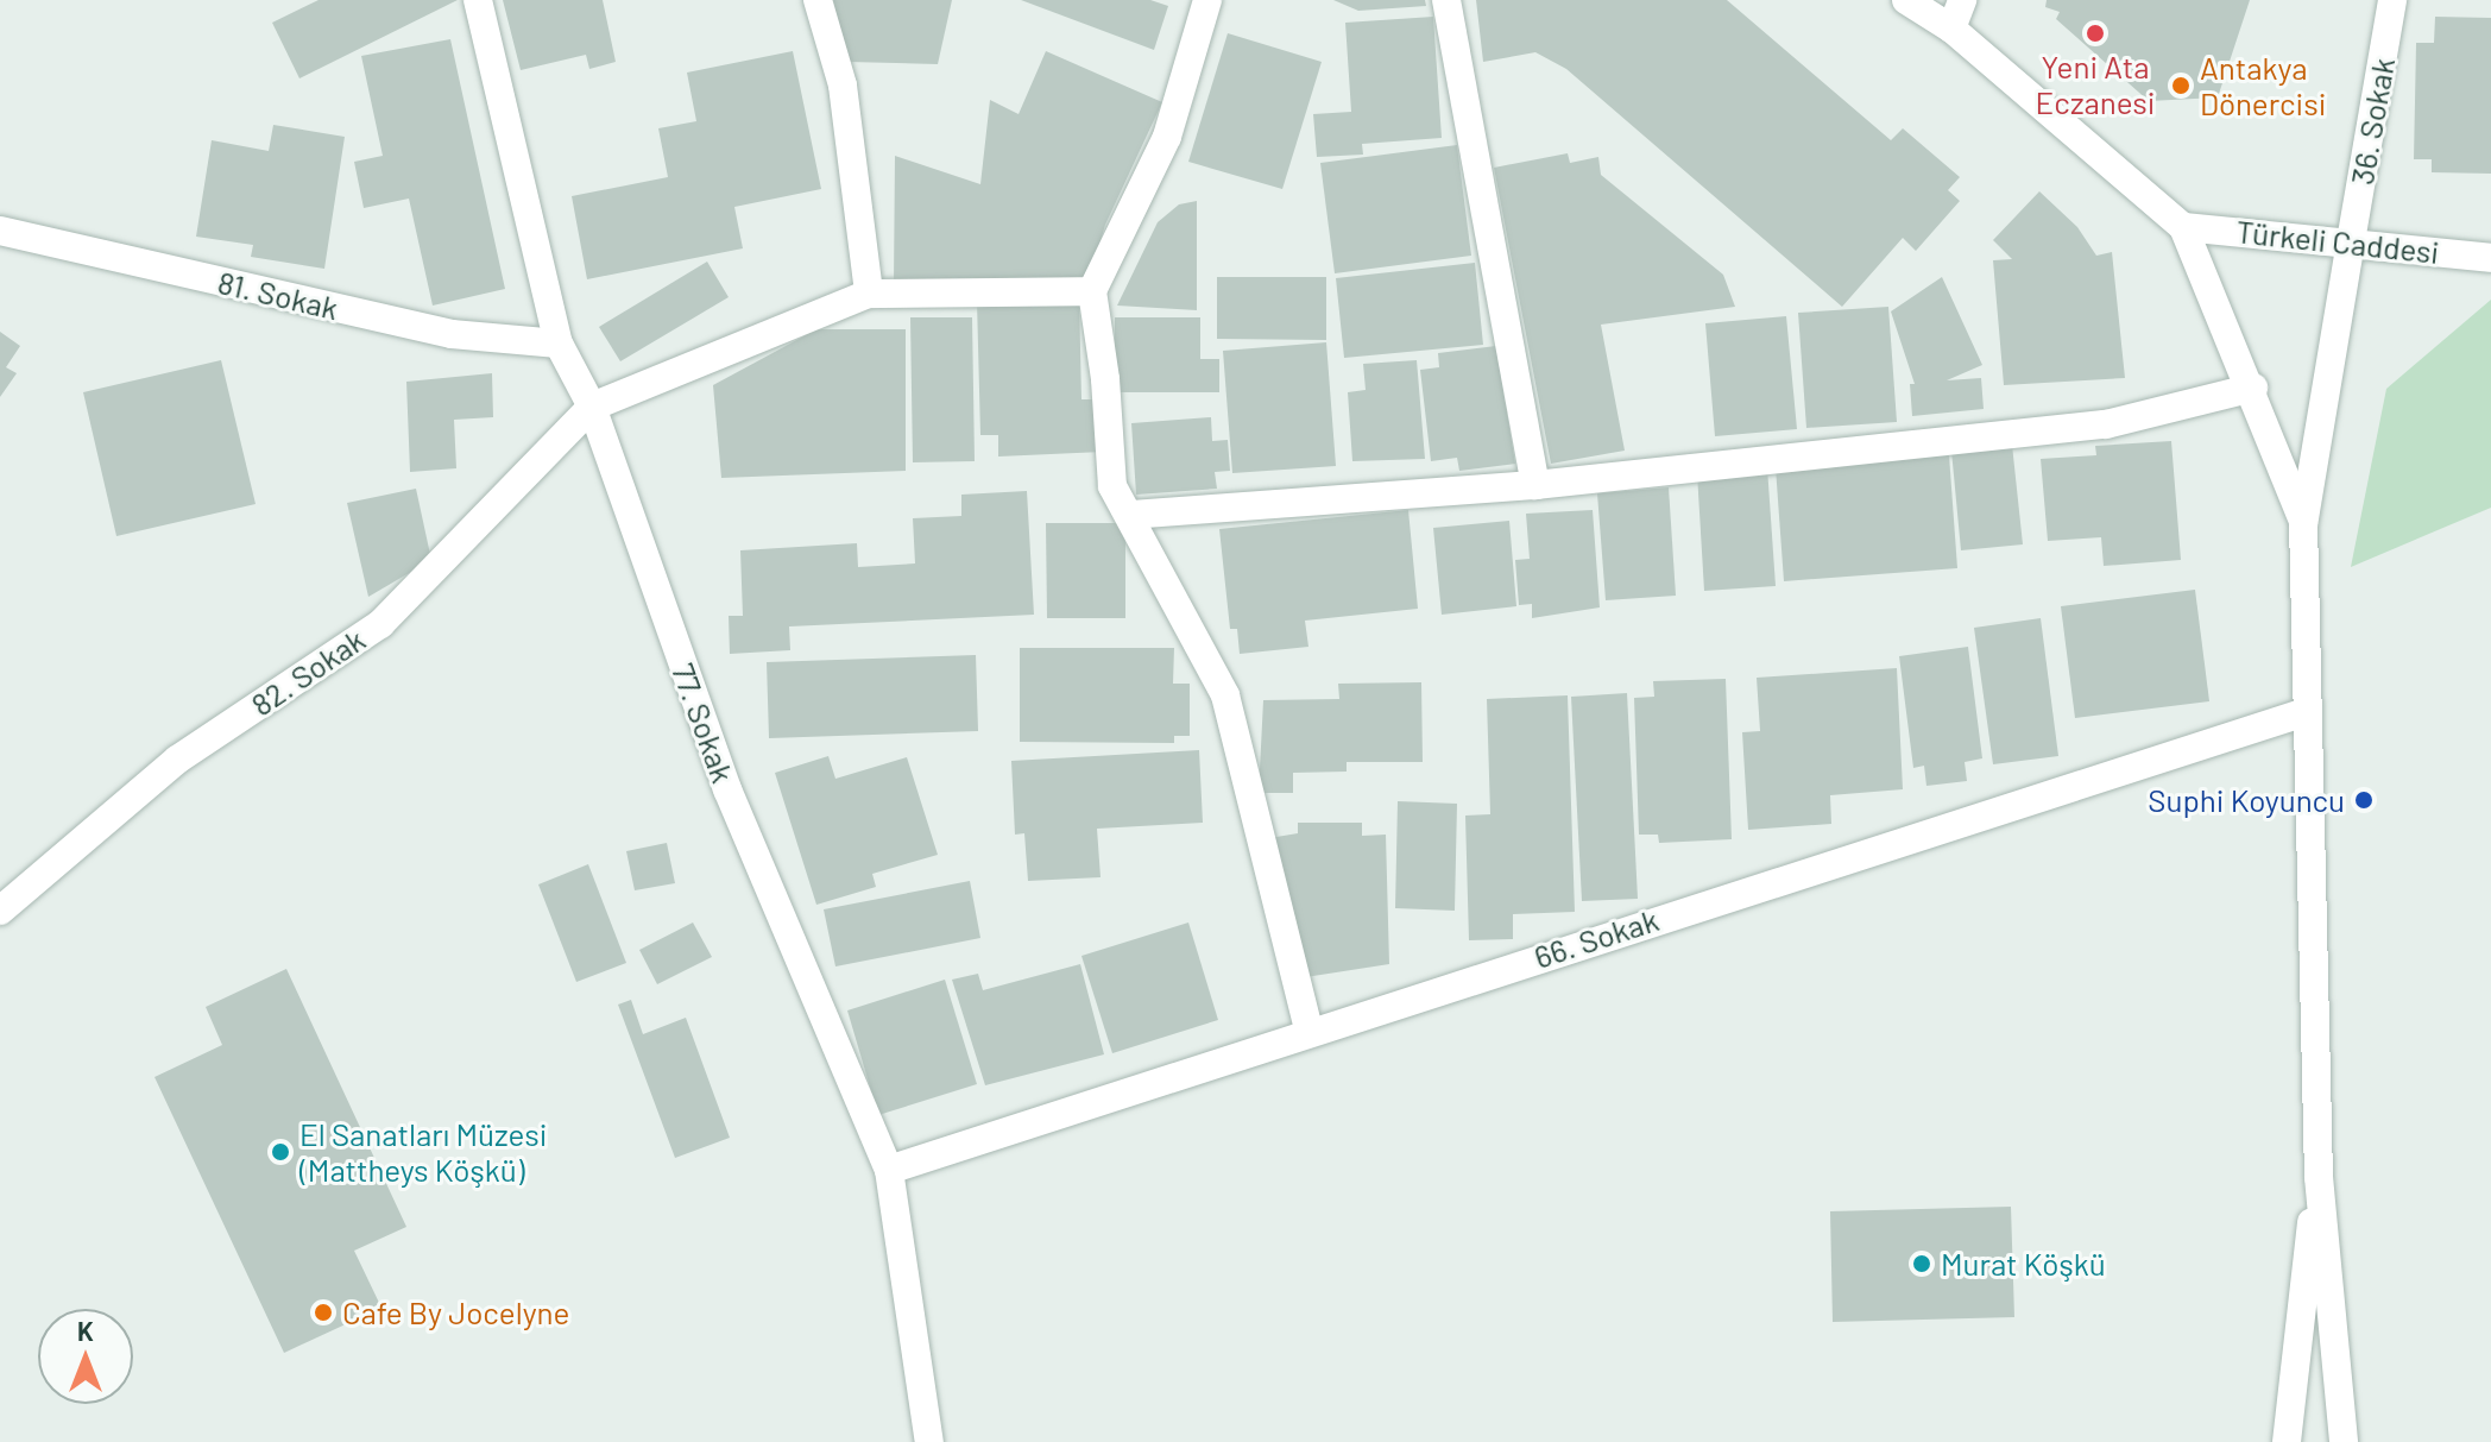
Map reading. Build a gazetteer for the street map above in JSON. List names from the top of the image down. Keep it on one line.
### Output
{"streets":{"street":["36. Sokak","Türkeli Caddesi","81. Sokak","82. Sokak","77. Sokak","66. Sokak"]},"crossings":[["36. Sokak","Türkeli Caddesi"],["81. Sokak","77. Sokak"],["82. Sokak","77. Sokak"],["77. Sokak","66. Sokak"]],"places":["Yeni Ata Eczanesi","Antakya Dönercisi","Suphi Koyuncu","El Sanatları Müzesi (Mattheys Köşkü)","Murat Köşkü","Cafe By Jocelyne"],"north":"top"}
